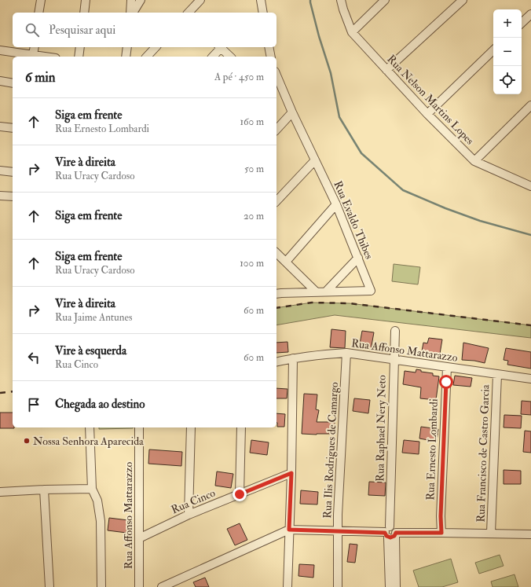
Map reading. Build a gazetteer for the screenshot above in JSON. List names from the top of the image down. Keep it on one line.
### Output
{"streets":{"street":["Rua Nelson Martins Lopes","Rua Evaldo Thibes","Rua Affonso Mattarazzo","Rua Raphael Nery Neto","Rua Ernesto Lombardi","Rua Ilis Rodrigues de Camargo","Rua Francisco de Castro Garcia","Rua Cinco"]},"crossings":[["Rua Affonso Mattarazzo","Rua Raphael Nery Neto"],["Rua Affonso Mattarazzo","Rua Ernesto Lombardi"],["Rua Affonso Mattarazzo","Rua Ilis Rodrigues de Camargo"],["Rua Affonso Mattarazzo","Rua Francisco de Castro Garcia"],["Rua Affonso Mattarazzo","Rua Cinco"]],"places":["Nossa Senhora Aparecida"],"page":{"map_buttons":["+","−"],"search":"Pesquisar aqui","heading":["6 min","A pé · 450 m"],"list":[["Siga em frente","Rua Ernesto Lombardi","160 m"],["Vire à direita","Rua Uracy Cardoso","50 m"],["Siga em frente","20 m"],["Siga em frente","Rua Uracy Cardoso","100 m"],["Vire à direita","Rua Jaime Antunes","60 m"],["Vire à esquerda","Rua Cinco","60 m"],"Chegada ao destino"]}}
